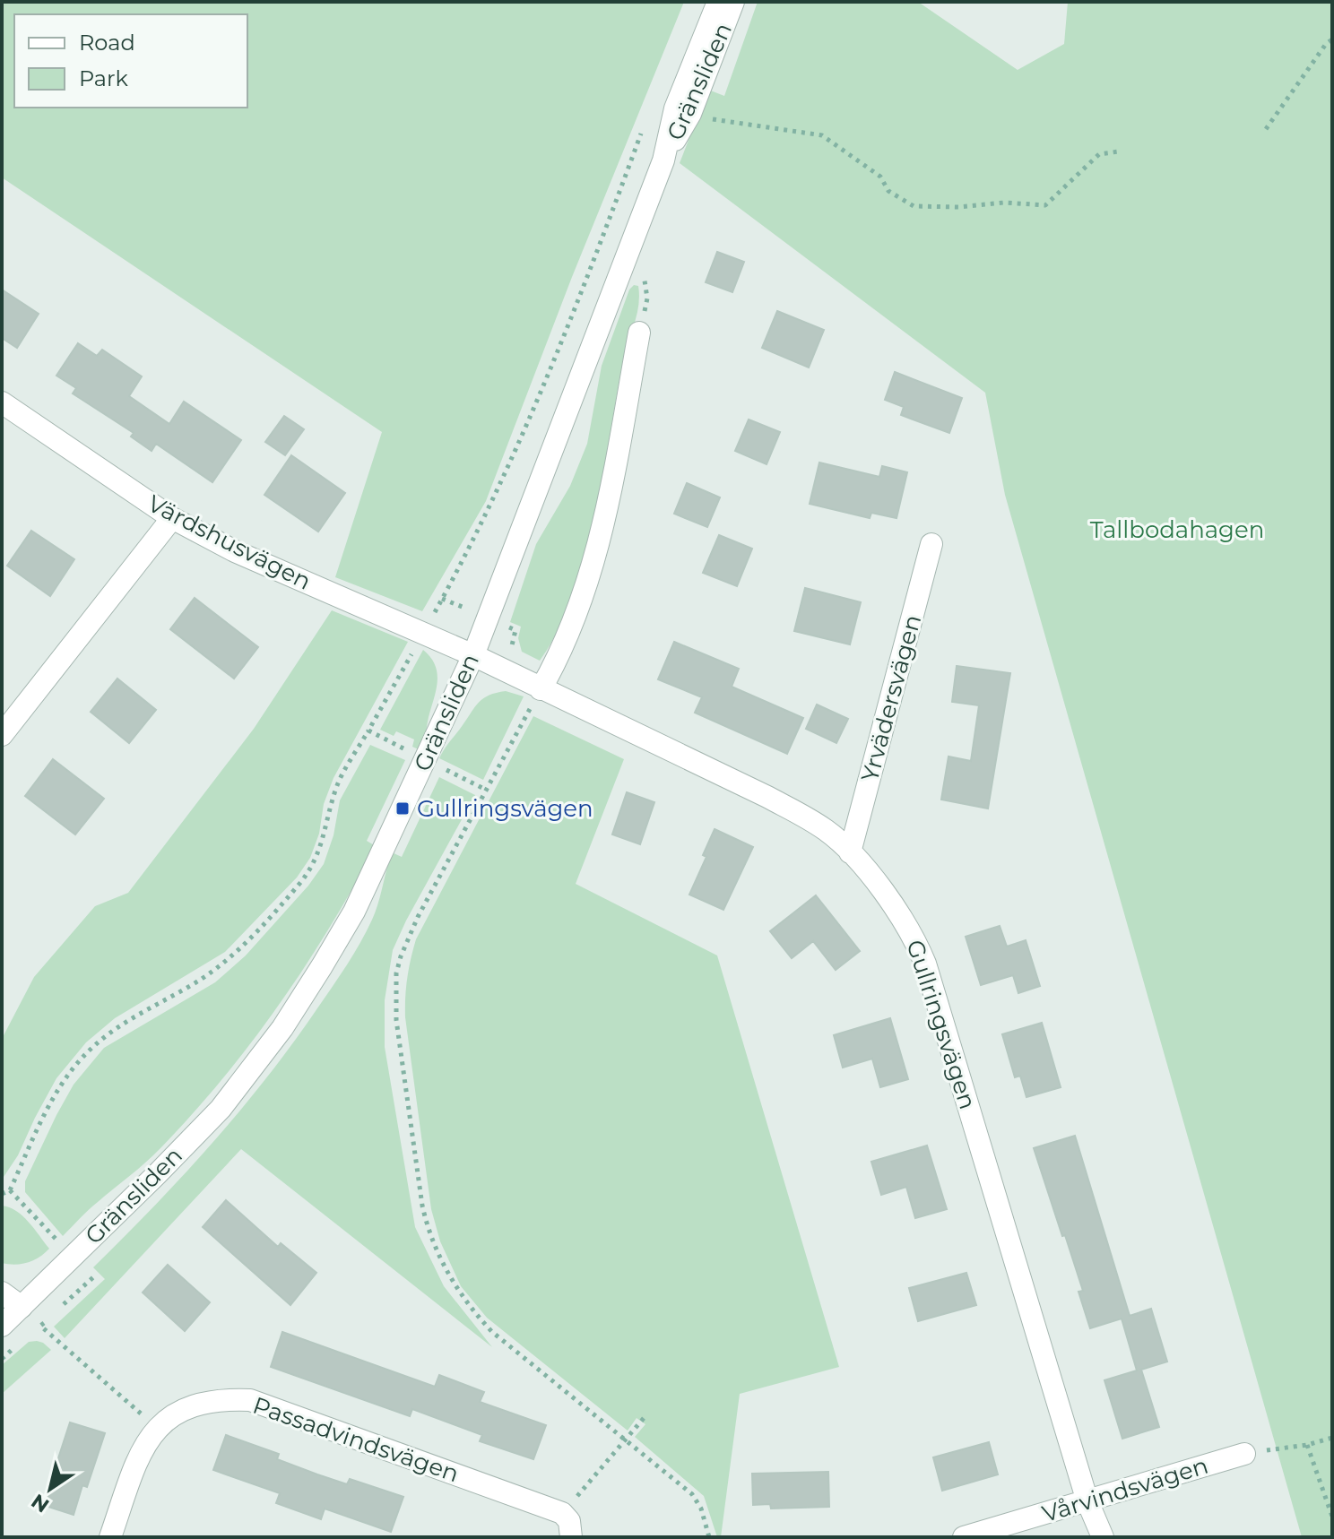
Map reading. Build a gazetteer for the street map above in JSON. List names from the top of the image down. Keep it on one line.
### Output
{"streets":{"street":["Gränsliden","Värdshusvägen","Yrvädersvägen","Gullringsvägen","Passadvindsvägen","Vårvindsvägen"]},"crossings":[["Gränsliden","Värdshusvägen"],["Gränsliden","Gullringsvägen"],["Värdshusvägen","Gullringsvägen"],["Yrvädersvägen","Gullringsvägen"],["Gullringsvägen","Vårvindsvägen"]],"parks":["Tallbodahagen"],"places":{"transit":["Gullringsvägen"]},"legend":["Road","Park"],"north":"bottom left"}
